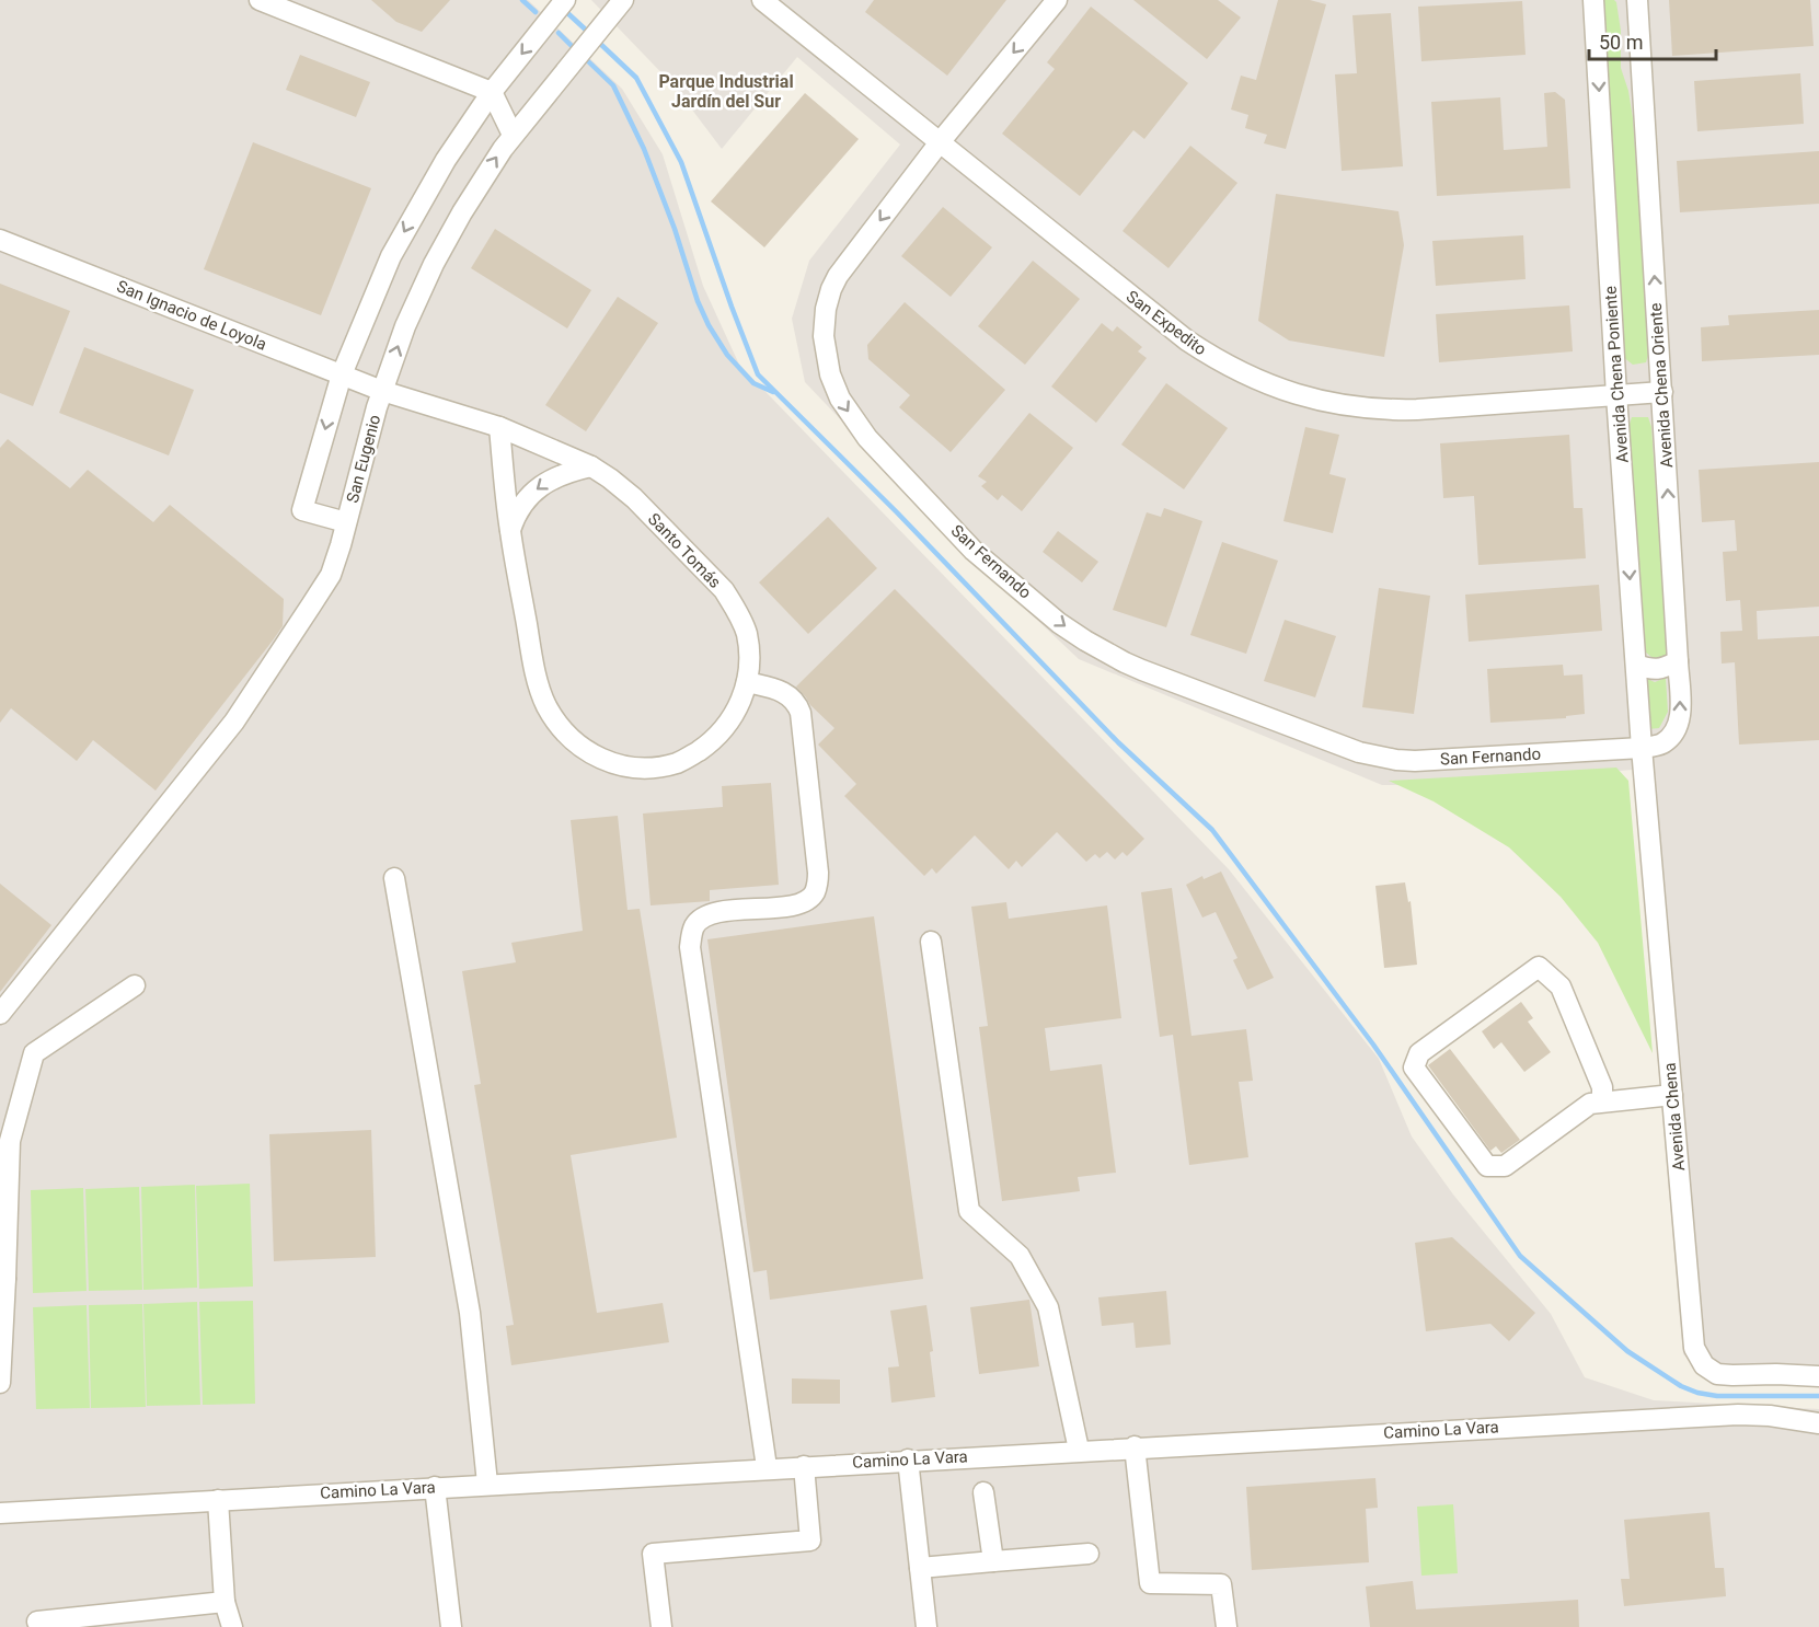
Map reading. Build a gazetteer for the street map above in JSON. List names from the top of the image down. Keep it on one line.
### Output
{"streets":{"street":["San Ignacio de Loyola","San Expedito","Avenida Chena Poniente","Avenida Chena Oriente","San Eugenio","Santo Tomás","San Fernando","Avenida Chena","Camino La Vara"]},"crossings":[["San Ignacio de Loyola","San Eugenio"],["San Ignacio de Loyola","Santo Tomás"],["San Expedito","Avenida Chena Poniente"],["San Expedito","Avenida Chena Oriente"],["San Expedito","San Fernando"],["Avenida Chena Poniente","Avenida Chena Oriente"],["Avenida Chena Poniente","San Fernando"],["Avenida Chena Poniente","Avenida Chena"],["Avenida Chena Oriente","San Fernando"],["Avenida Chena Oriente","Avenida Chena"],["San Eugenio","Santo Tomás"],["San Fernando","Avenida Chena"]],"one_way":["Avenida Chena Poniente","Avenida Chena Oriente"],"districts":["Parque Industrial Jardín del Sur"],"scale_bar":"50 m"}
